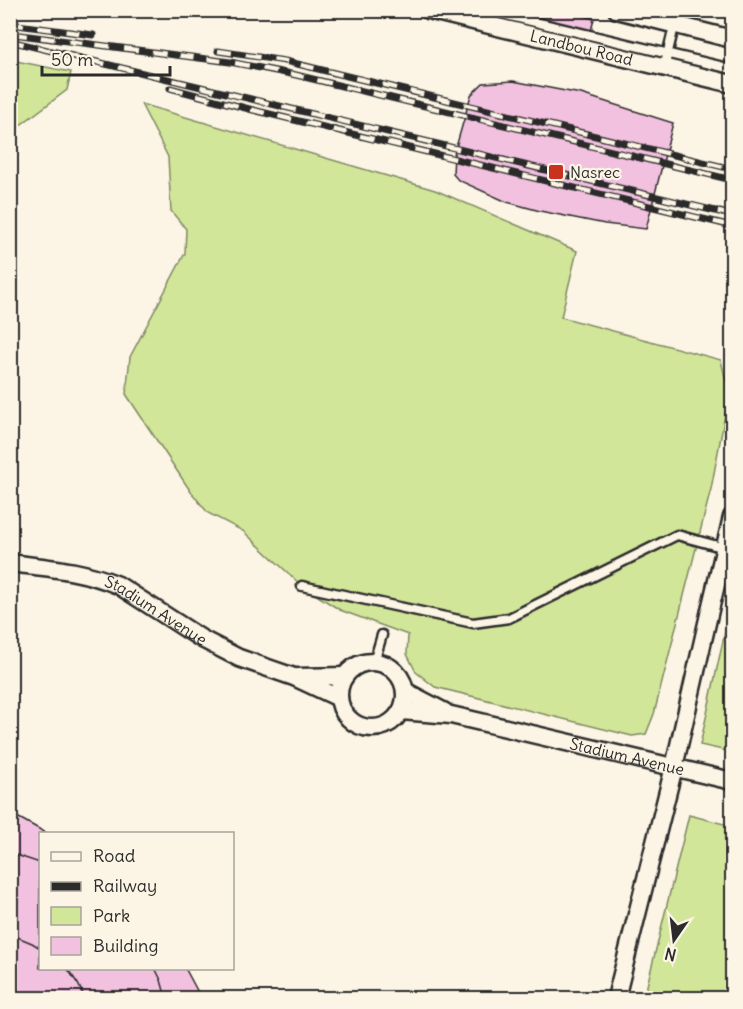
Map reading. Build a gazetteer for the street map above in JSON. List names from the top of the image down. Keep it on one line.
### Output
{"streets":{"street":["Landbou Road","Stadium Avenue"]},"places":{"transit":["Nasrec"]},"legend":["Road","Railway","Park","Building"],"scale_bar":"50 m","north":"bottom"}
